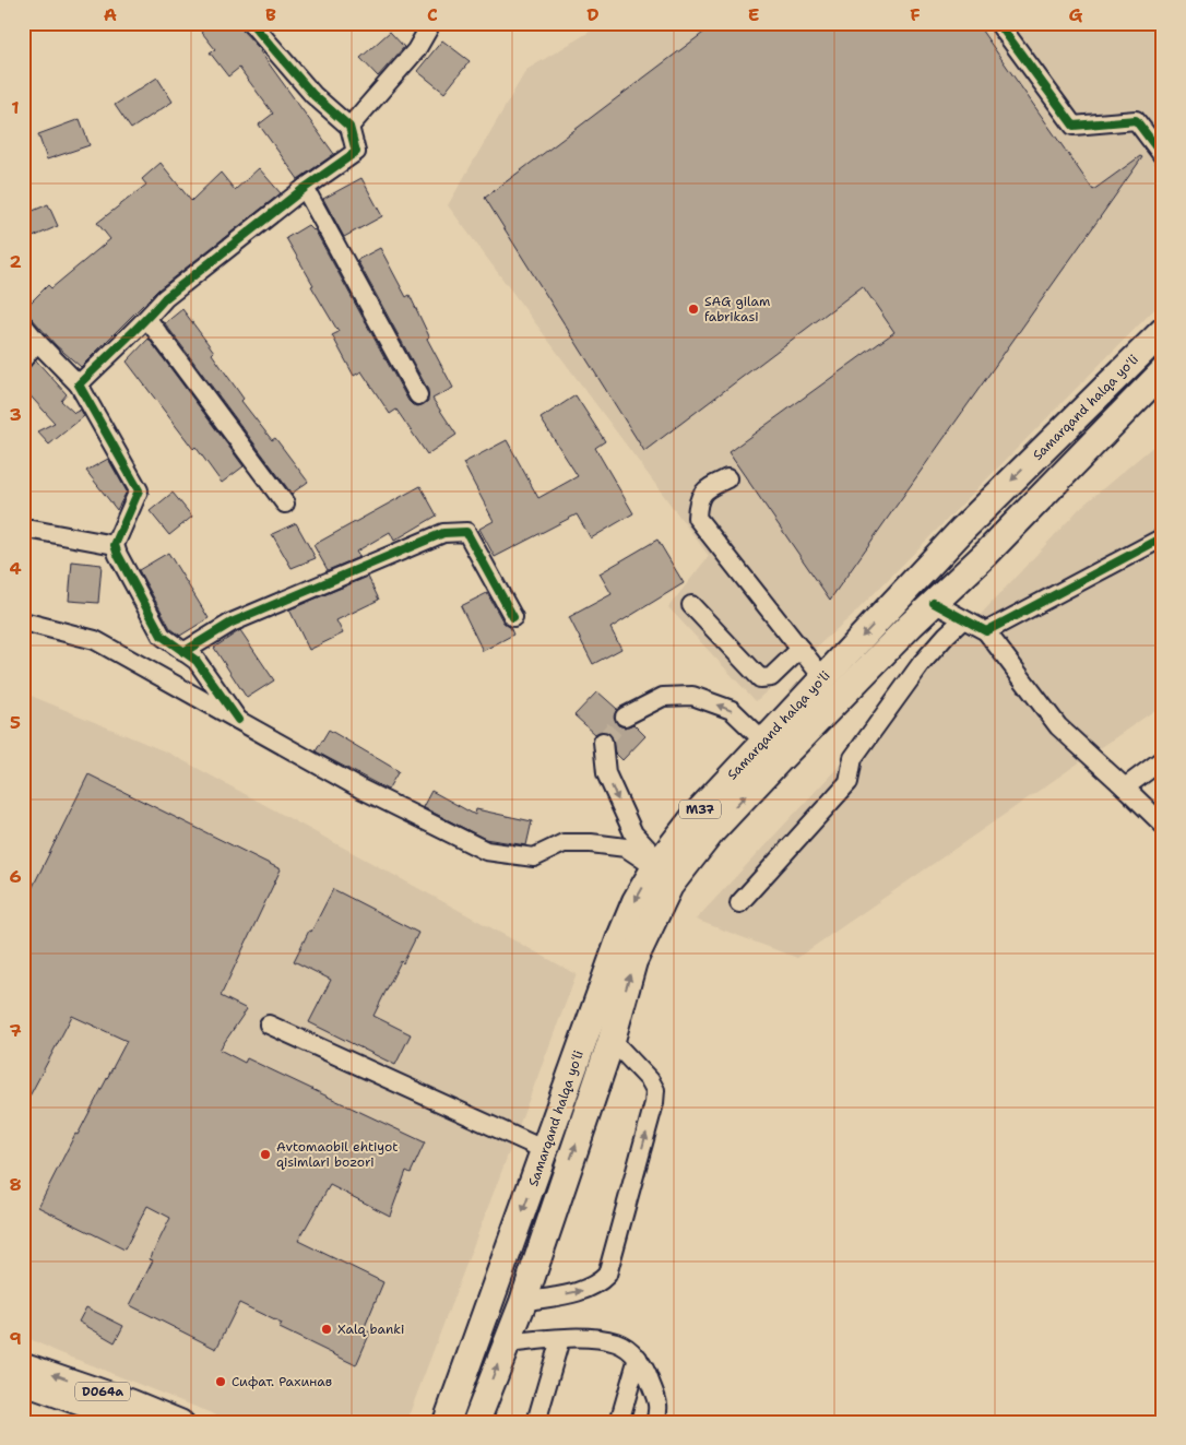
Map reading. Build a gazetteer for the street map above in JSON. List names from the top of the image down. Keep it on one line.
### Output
{"streets":{"highway":["Samarqand halqa yoʻli","M37"],"main road":["D064a"]},"places":["SAG gilam fabrikasi","Avtomaobil ehtiyot qisimlari bozori","Xalq banki","Сифат. Рахинав"],"grid":{"columns":["A","B","C","D","E","F","G"],"rows":["1","2","3","4","5","6","7","8","9"]}}
